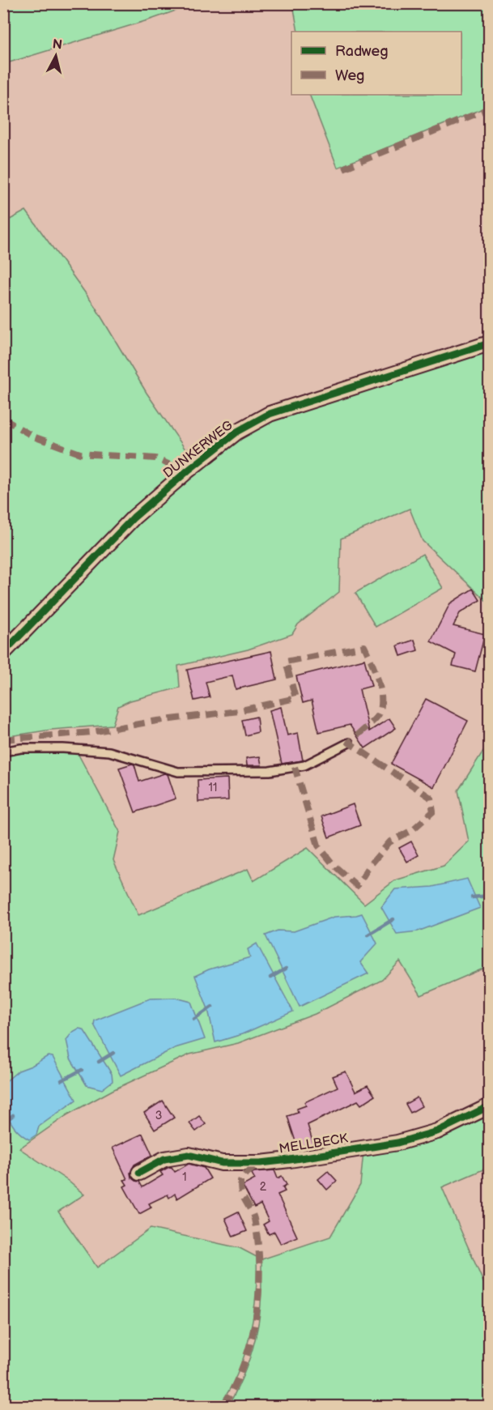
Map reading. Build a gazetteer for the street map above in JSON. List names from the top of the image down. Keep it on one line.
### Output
{"streets":{"street":["DUNKERWEG","MELLBECK"]},"house_numbers":["11","3","1","2"],"legend":["Radweg","Weg"],"north":"top"}
